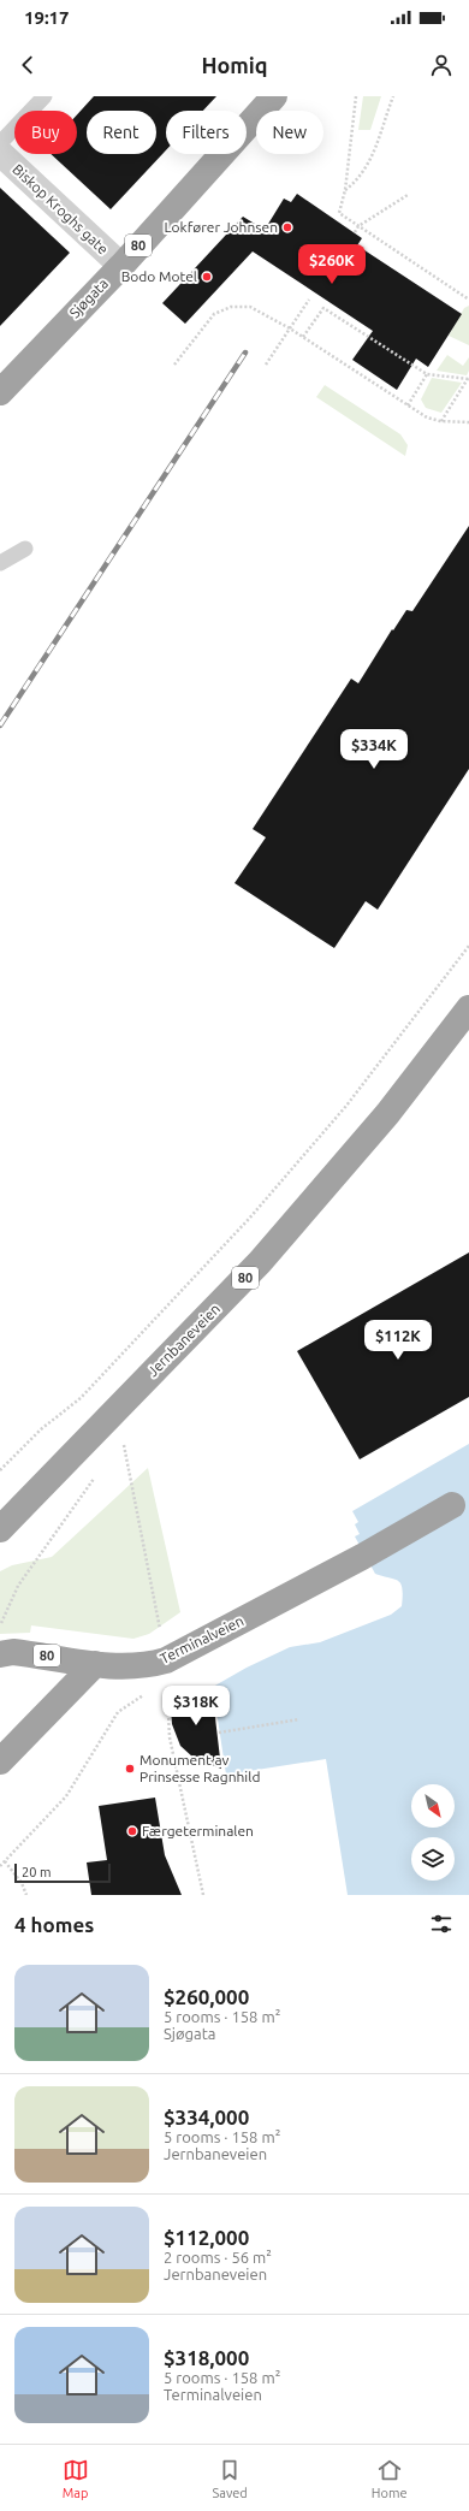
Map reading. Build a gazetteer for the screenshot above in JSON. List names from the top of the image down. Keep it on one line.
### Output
{"streets":{"highway":["80","Sjøgata","Jernbaneveien","Terminalveien"],"street":["Biskop Kroghs gate"]},"crossings":[["Biskop Kroghs gate","Sjøgata"]],"places":["Lokfører Johnsen","Bodo Motel","Monument av Prinsesse Ragnhild","Færgeterminalen"],"scale_bar":"20 m","north":"bottom right","page":{"status":"19:17","header":"Homiq","chip":["Buy","Rent","Filters","New"],"price":["$260K","$334K","$112K","$318K"],"scale":"20 m","heading":"4 homes","list":[{"name":"$260,000","note":"5 rooms · 158 m² · Sjøgata"},{"name":"$334,000","note":"5 rooms · 158 m² · Jernbaneveien"},{"name":"$112,000","note":"2 rooms · 56 m² · Jernbaneveien"},{"name":"$318,000","note":"5 rooms · 158 m² · Terminalveien"}],"tabs":["Map","Saved","Home"]}}
